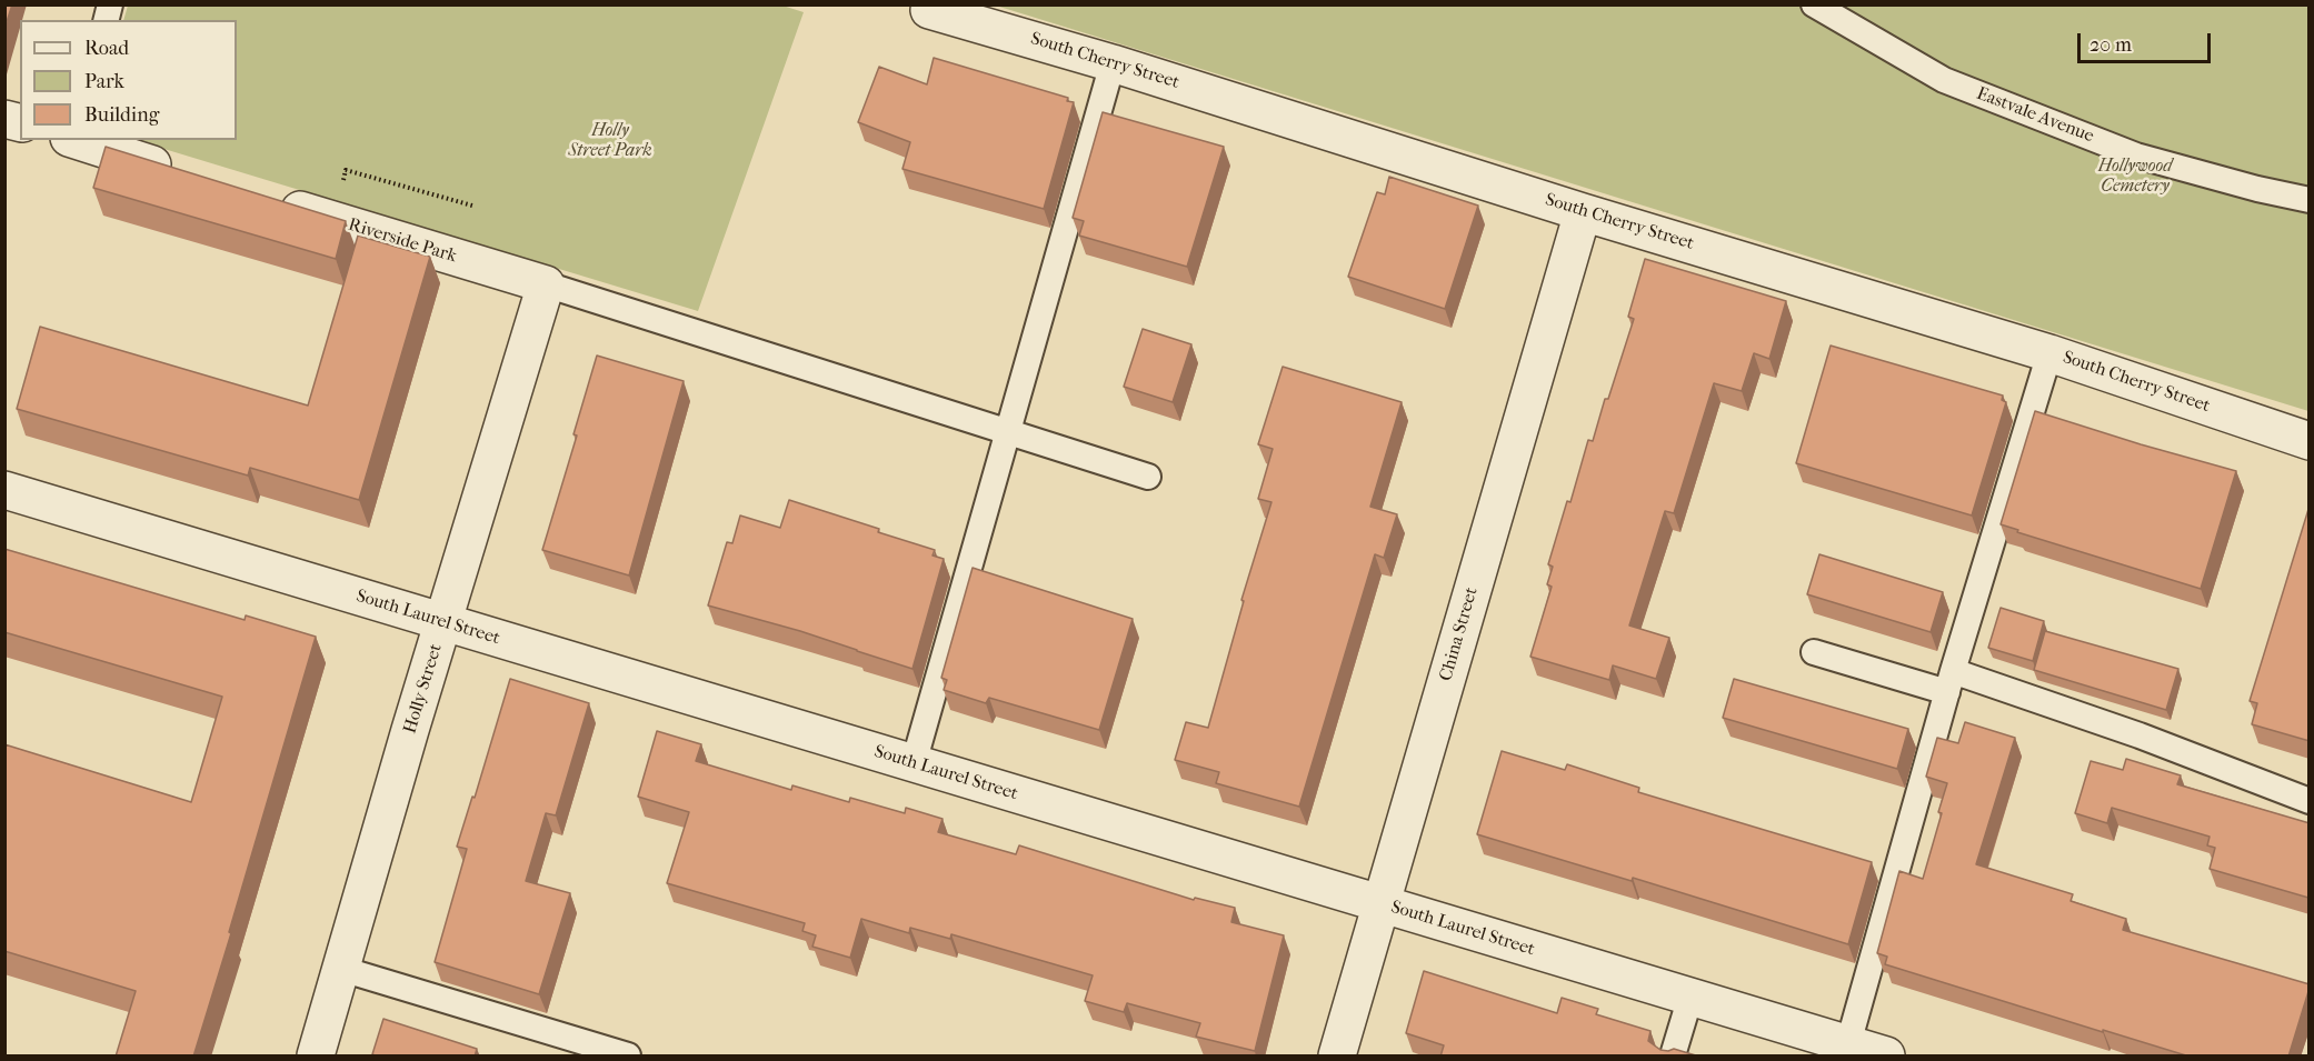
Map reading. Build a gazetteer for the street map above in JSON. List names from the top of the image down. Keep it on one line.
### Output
{"streets":{"street":["South Cherry Street","Riverside Park","South Laurel Street","China Street","Holly Street"],"lane":["Eastvale Avenue"]},"crossings":[["South Cherry Street","China Street"],["Riverside Park","Holly Street"],["South Laurel Street","China Street"],["South Laurel Street","Holly Street"]],"parks":["Holly Street Park","Hollywood Cemetery"],"legend":["Road","Park","Building"],"scale_bar":"20 m"}
